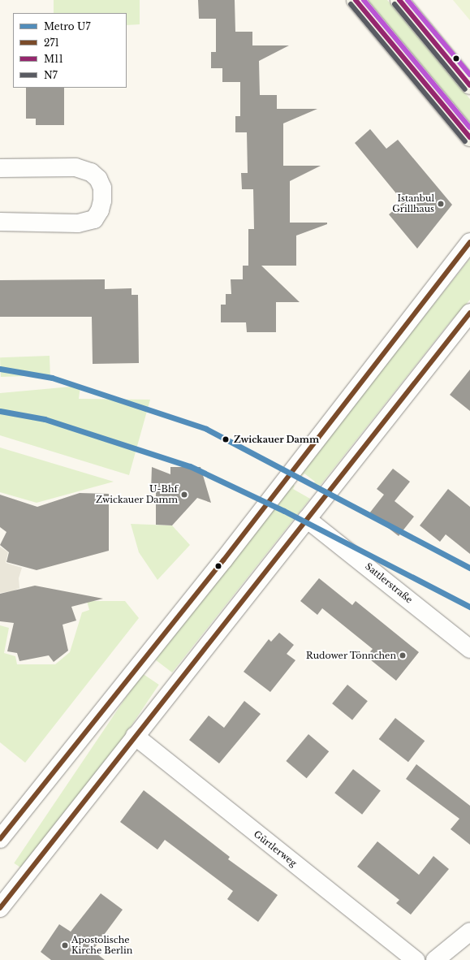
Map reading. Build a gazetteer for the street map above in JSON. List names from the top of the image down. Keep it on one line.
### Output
{"streets":{"street":["Sattlerstraße","Gürtlerweg"]},"places":["Istanbul Grillhaus","Zwickauer Damm","U-Bhf Zwickauer Damm","Rudower Tönnchen","Apostolische Kirche Berlin"],"lines":["transit line M11","transit line N7","transit line 271","metro line U7"],"legend":["Metro U7","271","M11","N7"]}
